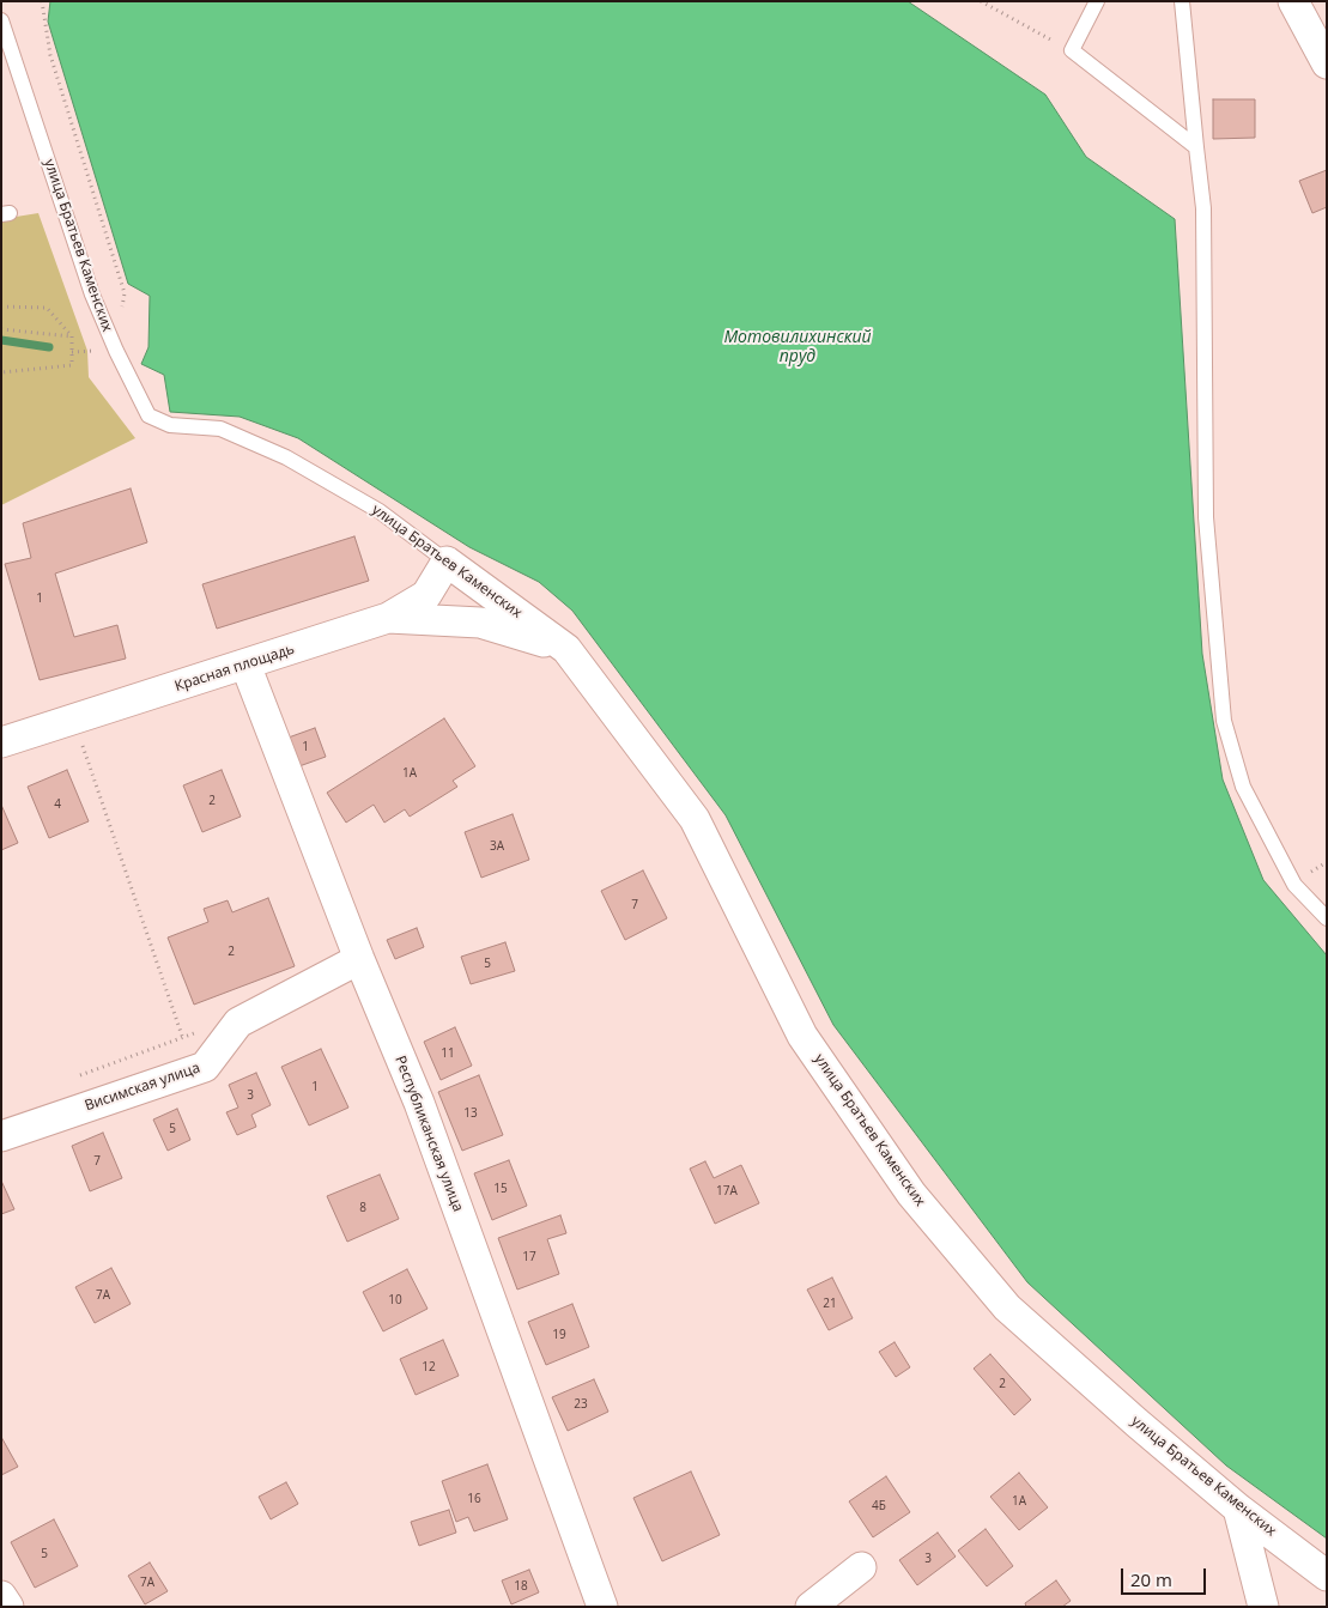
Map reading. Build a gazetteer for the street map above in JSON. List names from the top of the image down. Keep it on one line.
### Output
{"streets":{"street":["улица Братьев Каменских","Красная площадь","Висимская улица","Республиканская улица"]},"crossings":[["улица Братьев Каменских","Красная площадь"],["Красная площадь","Республиканская улица"],["Висимская улица","Республиканская улица"]],"water":["Мотовилихинский пруд"],"house_numbers":["1","1","1А","2","4","3А","7","2","5","11","1","3","13","5","7","15","17А","8","17","7А","10","21","19","12","2","23","16","1А","4Б","5","3","7А","18"],"scale_bar":"20 m"}
